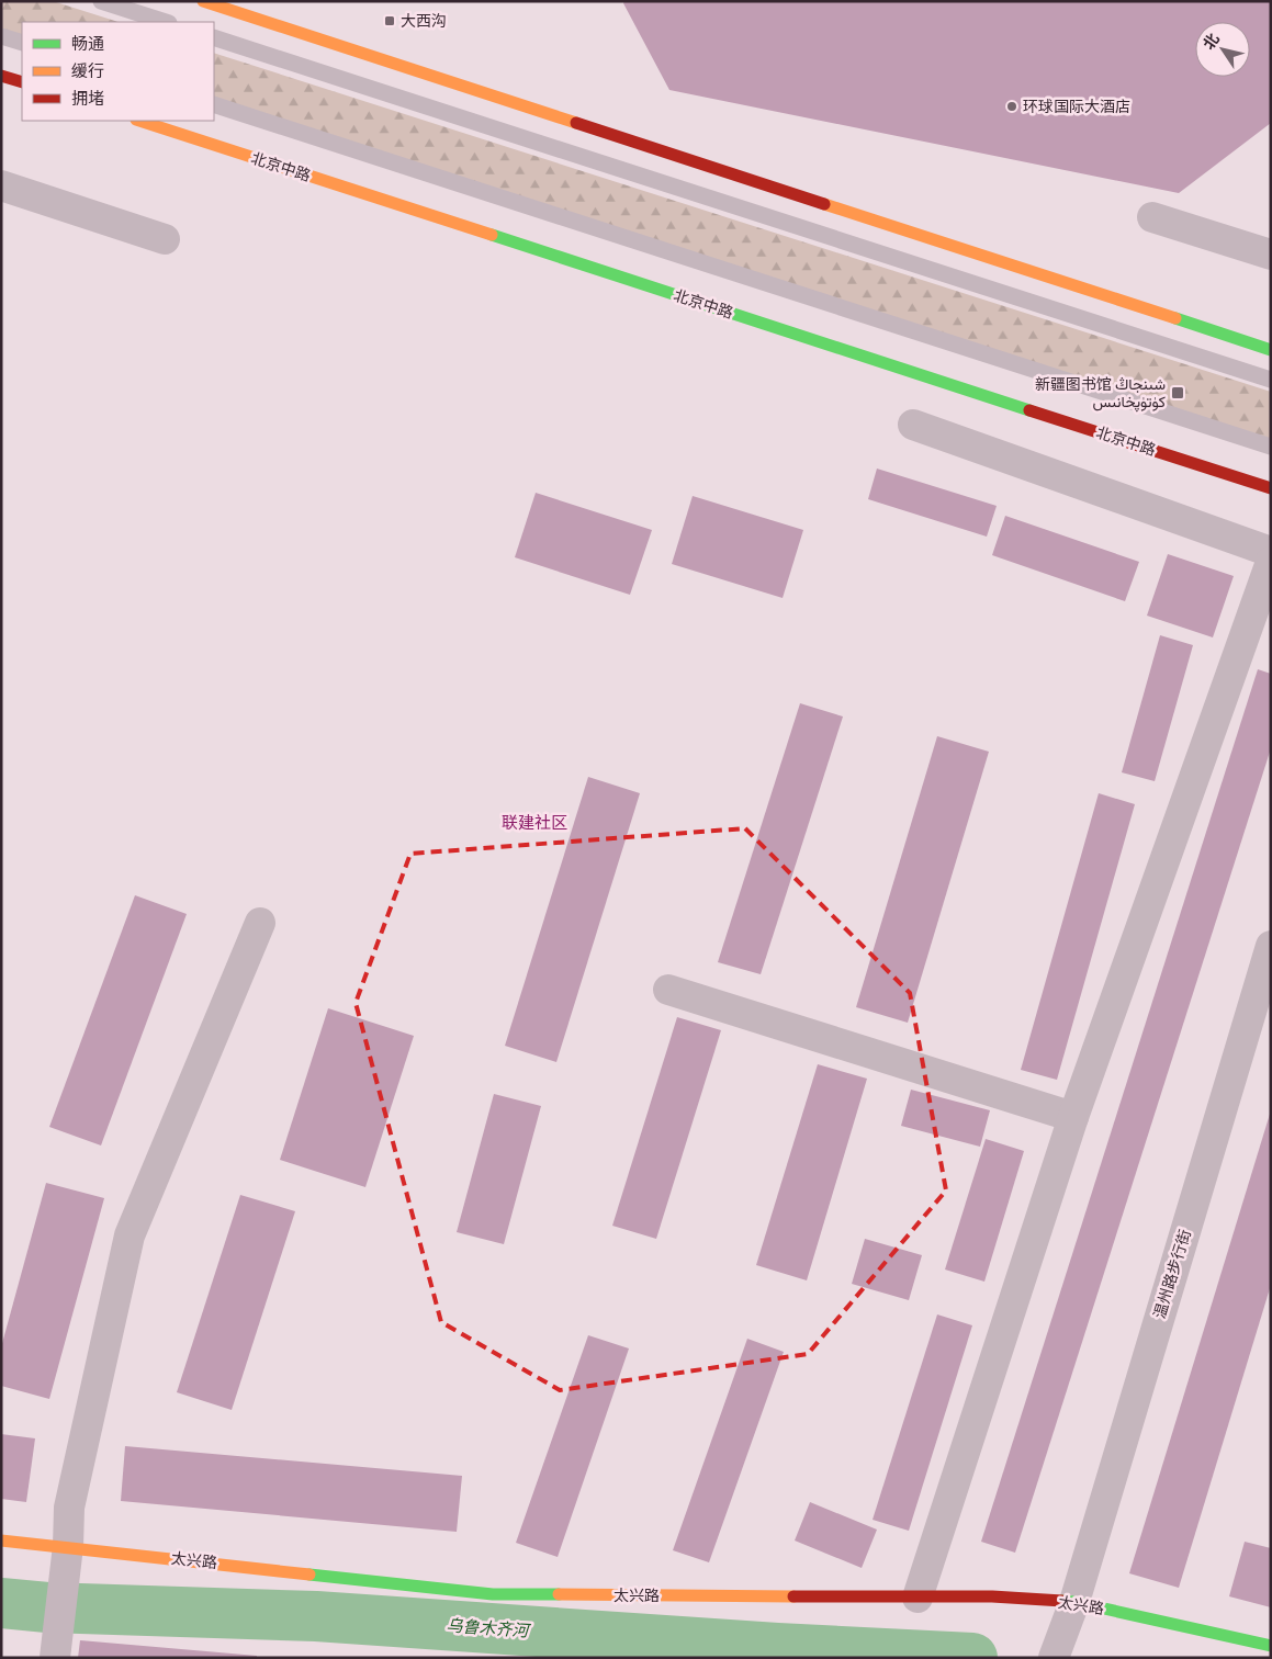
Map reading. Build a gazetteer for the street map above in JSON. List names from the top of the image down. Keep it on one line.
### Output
{"streets":{"main road":["北京中路","太兴路"],"street":["温州路步行街"]},"crossings":[["温州路步行街","太兴路"]],"districts":["联建社区"],"water":["乌鲁木齐河"],"places":{"transit":["大西沟","新疆图书馆 شىنجاڭ كۈتۈپخانىس"],"other":["环球国际大酒店"]},"legend":["畅通","缓行","拥堵"],"north":"top left"}
